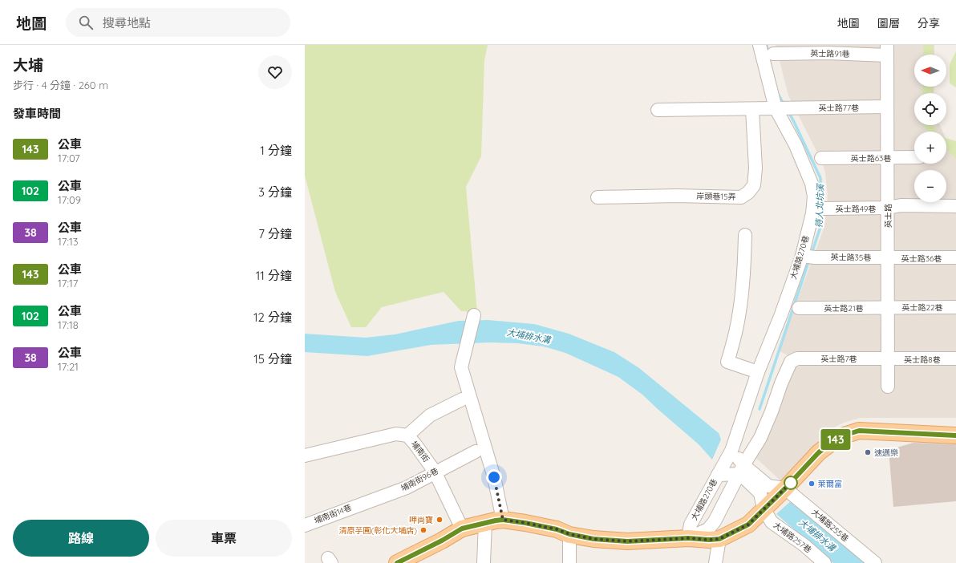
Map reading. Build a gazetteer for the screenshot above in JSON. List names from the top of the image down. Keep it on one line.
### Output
{"streets":{"street":["英士路91巷","英士路77巷","英士路63巷","岸頭巷15弄","英士路49巷","英士路","大埔路270巷","英士路35巷","英士路36巷","英士路22巷","英士路21巷","英士路7巷","英士路8巷","埔南街","埔南街96巷","埔南街14巷","大埔路255巷","大埔路257巷"]},"crossings":[["英士路91巷","英士路"],["英士路77巷","英士路"],["英士路77巷","大埔路270巷"],["英士路63巷","英士路"],["英士路49巷","英士路"],["英士路","英士路35巷"],["英士路","英士路36巷"],["英士路","英士路22巷"],["英士路","英士路21巷"],["英士路","英士路7巷"],["英士路","英士路8巷"],["大埔路270巷","英士路35巷"],["英士路35巷","英士路36巷"],["英士路22巷","英士路21巷"],["英士路7巷","英士路8巷"],["英士路7巷","大埔路257巷"],["埔南街","埔南街96巷"],["埔南街96巷","埔南街14巷"]],"water":["待人北坑溪","大埔排水溝"],"places":["速邁樂","萊爾富","呷尚寶","清原芋圓(彰化大埔店)"],"lines":["bus line 143"],"north":"left","page":{"header":"地圖","search":"搜尋地點","nav":["地圖","圖層","分享"],"heading":[["大埔","步行 · 4 分鐘 · 260 m"],"發車時間"],"on_map":"143","map_buttons":["+","−"],"list":[{"mark":"143","name":"公車","note":"17:07","value":"1 分鐘"},{"mark":"102","name":"公車","note":"17:09","value":"3 分鐘"},{"mark":"38","name":"公車","note":"17:13","value":"7 分鐘"},{"mark":"143","name":"公車","note":"17:17","value":"11 分鐘"},{"mark":"102","name":"公車","note":"17:18","value":"12 分鐘"},{"mark":"38","name":"公車","note":"17:21","value":"15 分鐘"}],"buttons":["路線","車票"]}}
